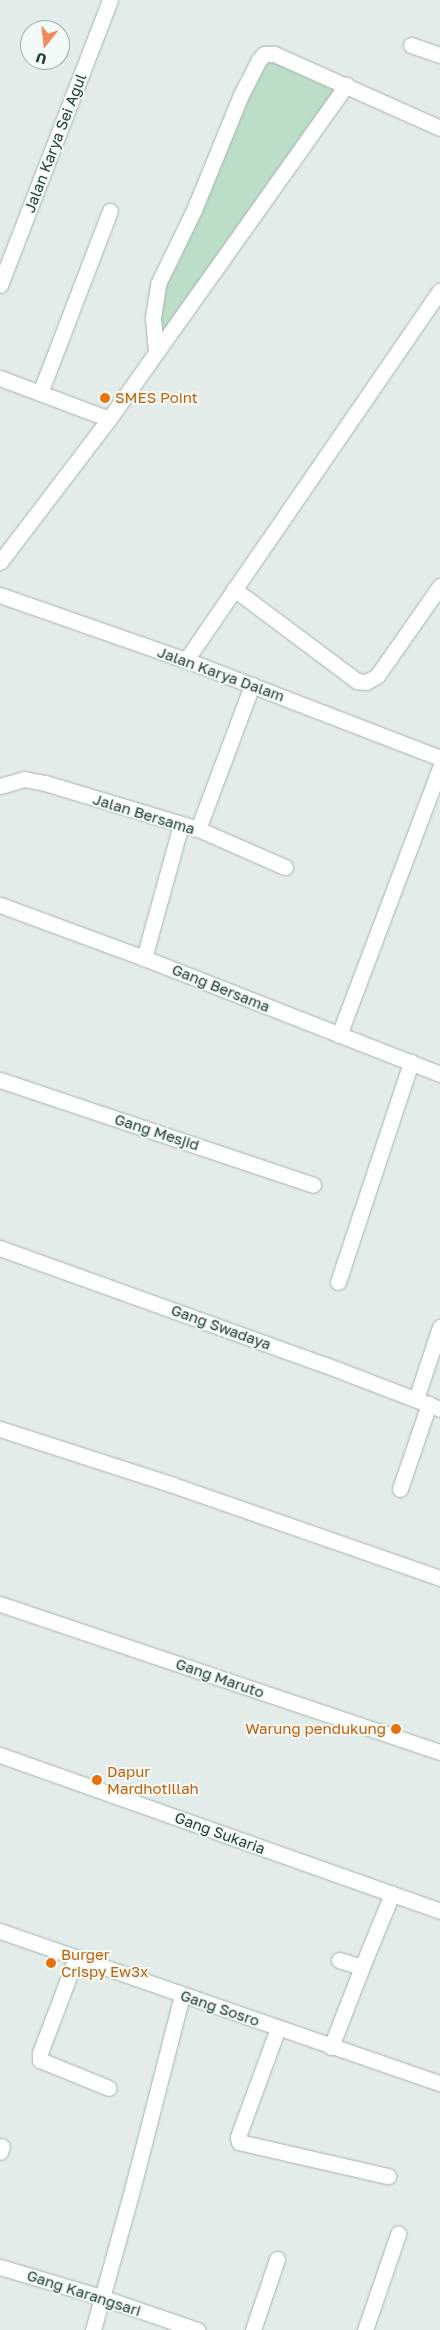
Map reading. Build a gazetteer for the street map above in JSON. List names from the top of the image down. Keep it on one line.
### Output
{"streets":{"street":["Jalan Karya Sei Agul","Jalan Karya Dalam","Jalan Bersama","Gang Bersama","Gang Mesjid","Gang Swadaya","Gang Maruto","Gang Sukaria","Gang Sosro","Gang Karangsari"]},"places":["SMES Point","Warung pendukung","Dapur Mardhotillah","Burger Crispy Ew3x"],"north":"bottom"}
